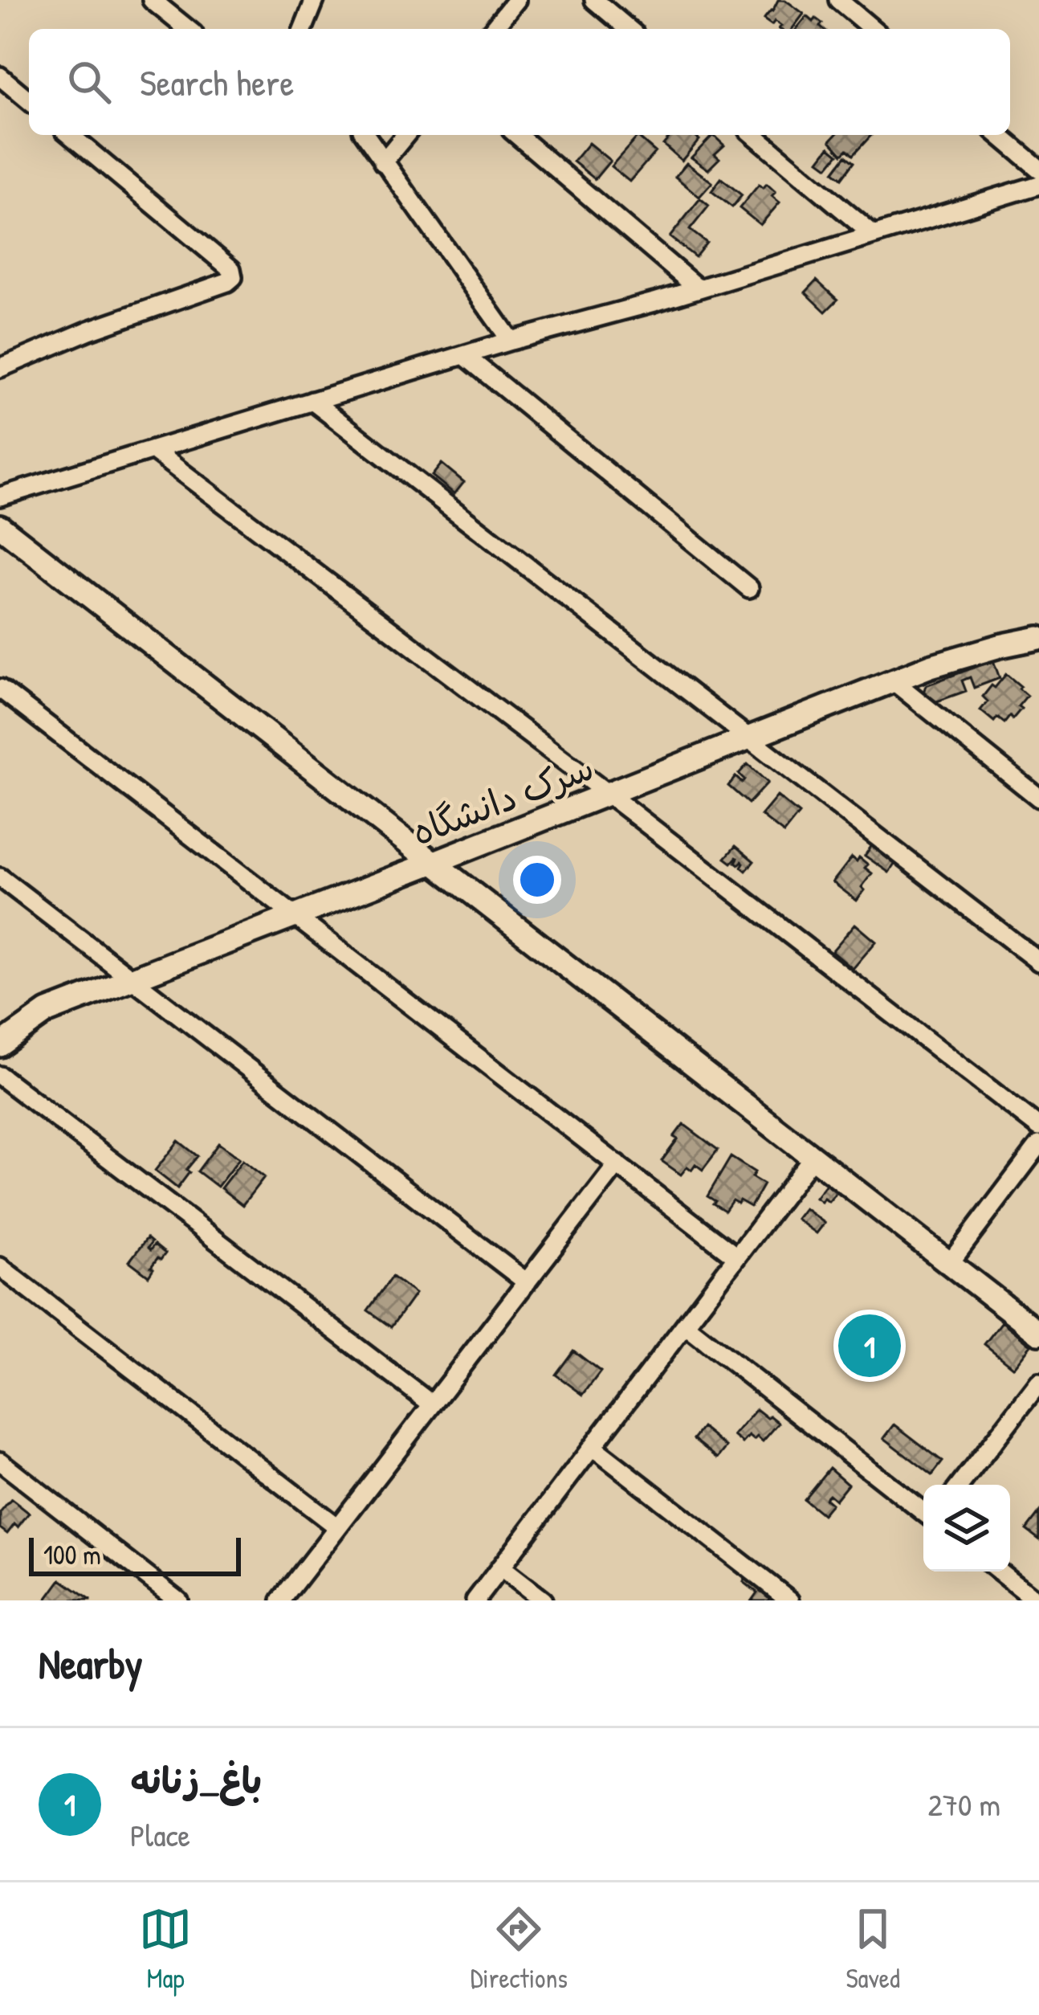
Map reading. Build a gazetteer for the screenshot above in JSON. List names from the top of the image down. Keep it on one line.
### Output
{"streets":{"street":["سرک دانشگاه"]},"scale_bar":"100 m","page":{"search":"Search here","pins":"1","scale":"100 m","heading":"Nearby","list":[{"mark":"1","name":"باغ_زنانه","note":"Place","value":"270 m"}],"nav":["Map","Directions","Saved"]}}
